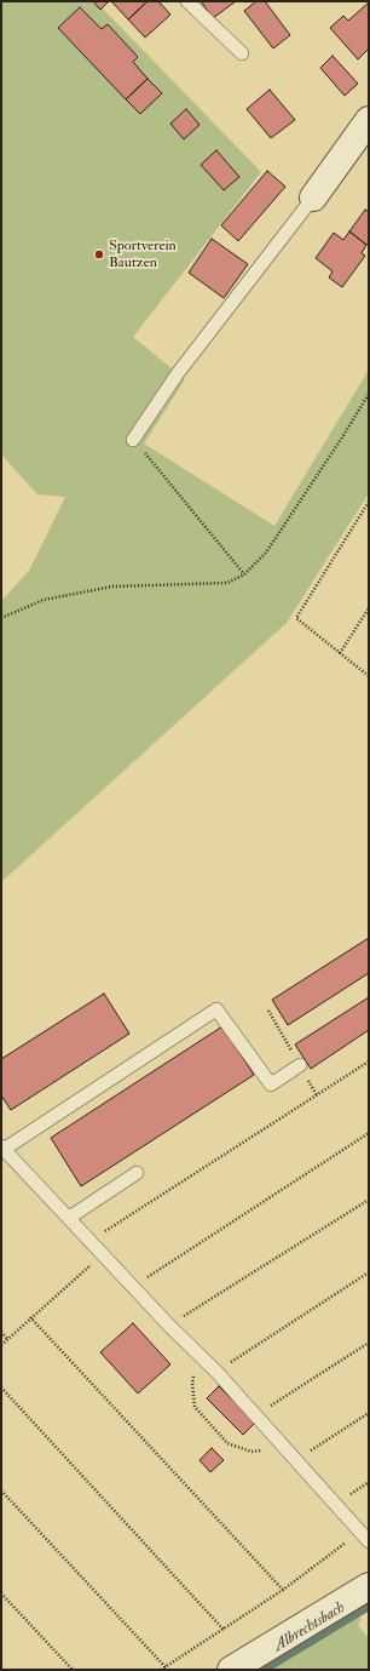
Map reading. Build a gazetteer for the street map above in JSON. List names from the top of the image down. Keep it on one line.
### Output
{"water":["Albrechtsbach"],"places":["Sportverein Bautzen"]}
